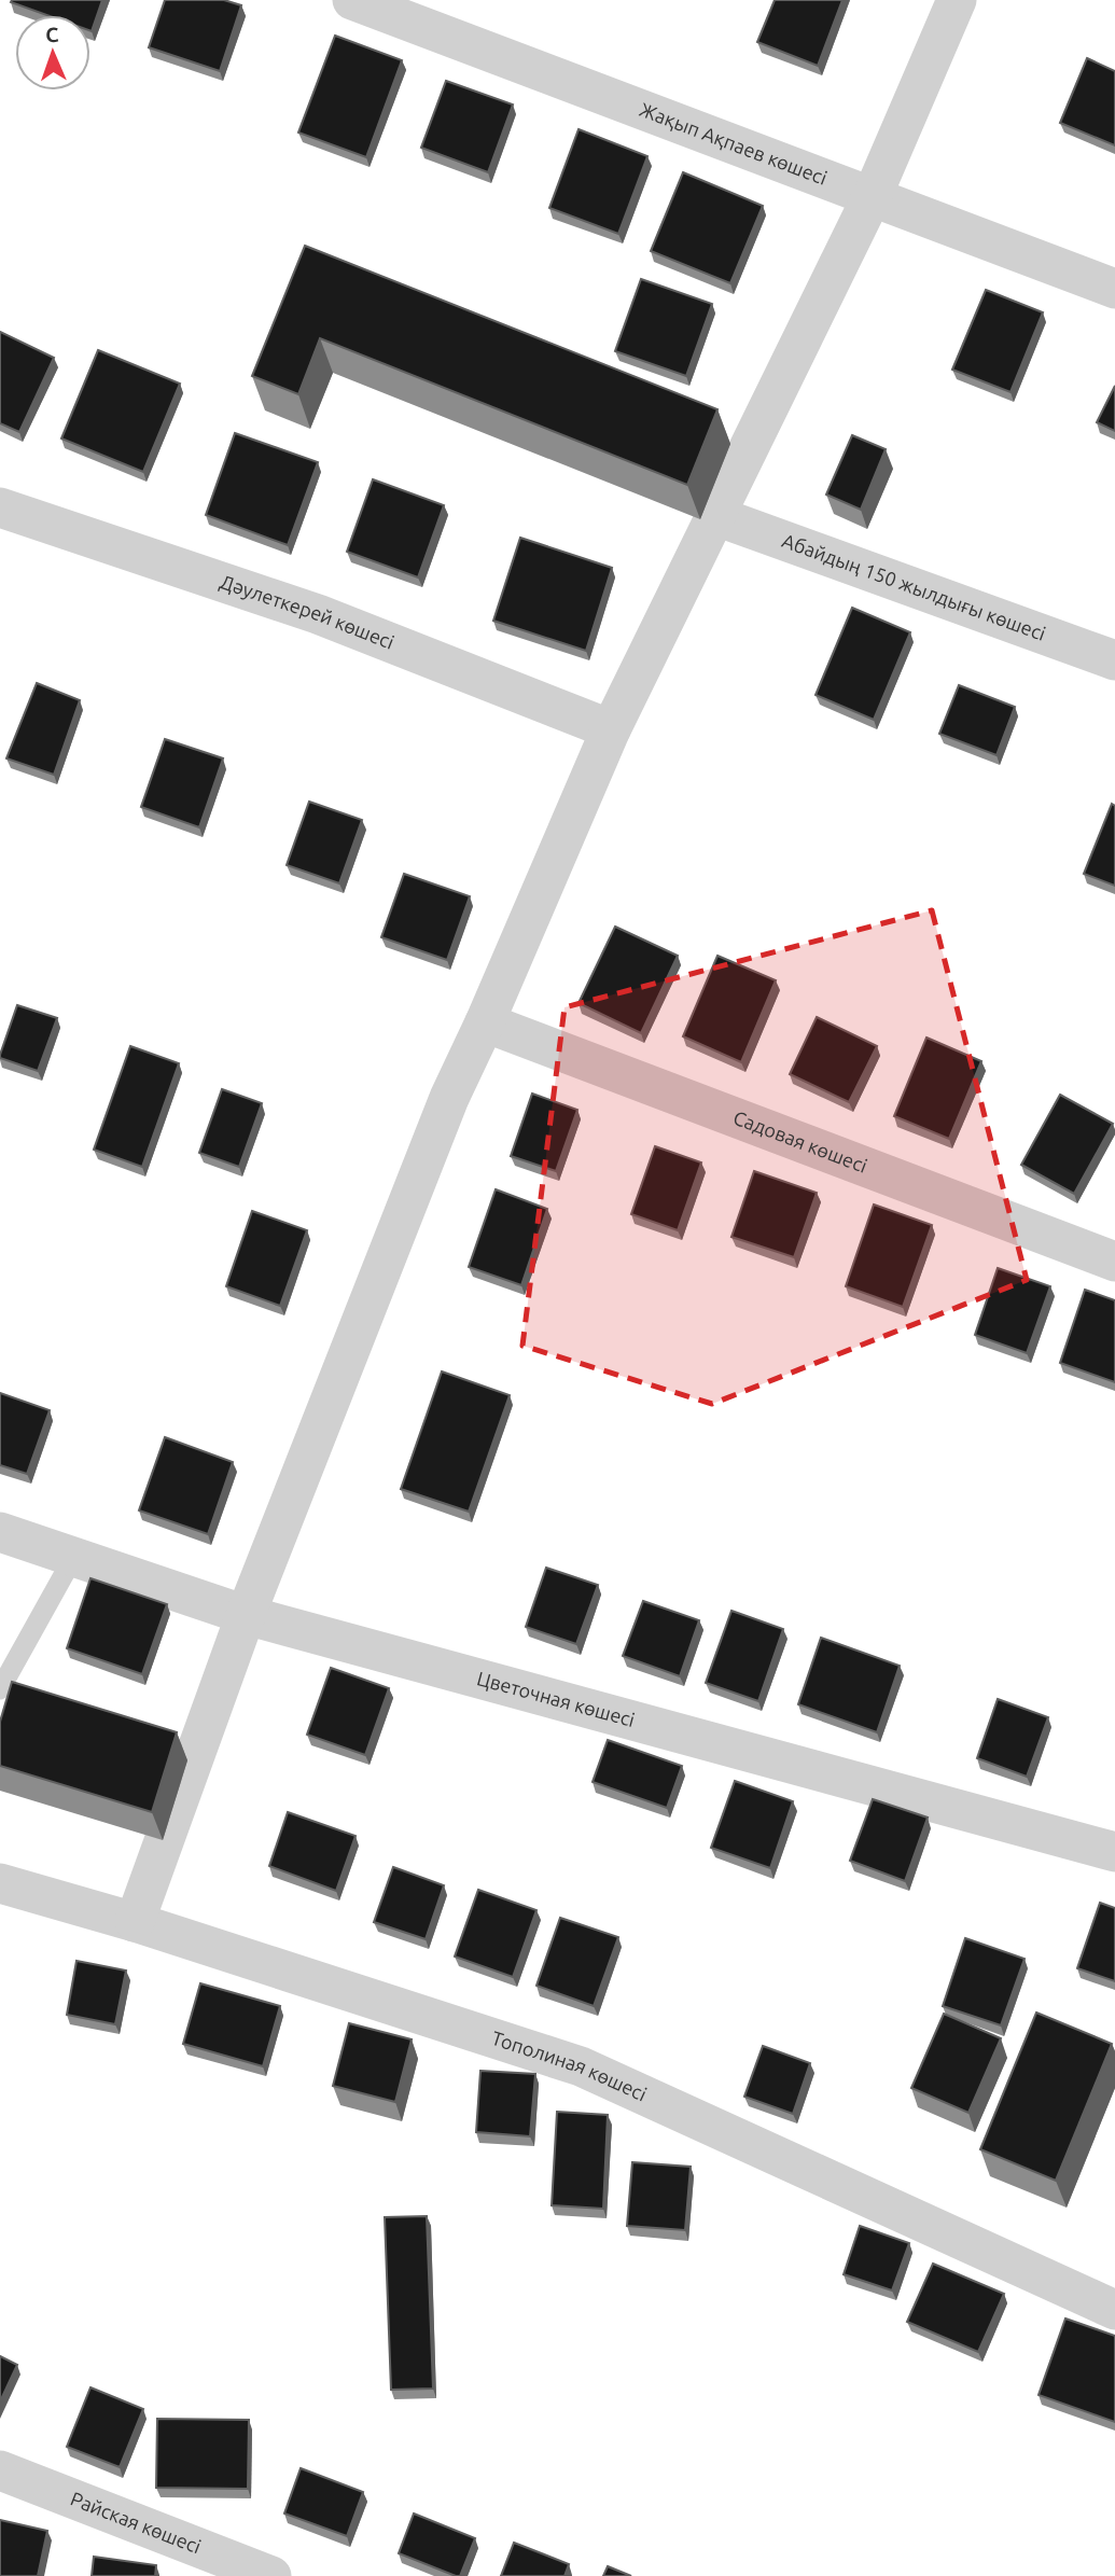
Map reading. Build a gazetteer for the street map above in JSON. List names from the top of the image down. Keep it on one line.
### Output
{"streets":{"street":["Жақып Ақпаев көшесі","Абайдың 150 жылдығы көшесі","Дәулеткерей көшесі","Садовая көшесі","Цветочная көшесі","Тополиная көшесі","Райская көшесі"]},"north":"top"}
